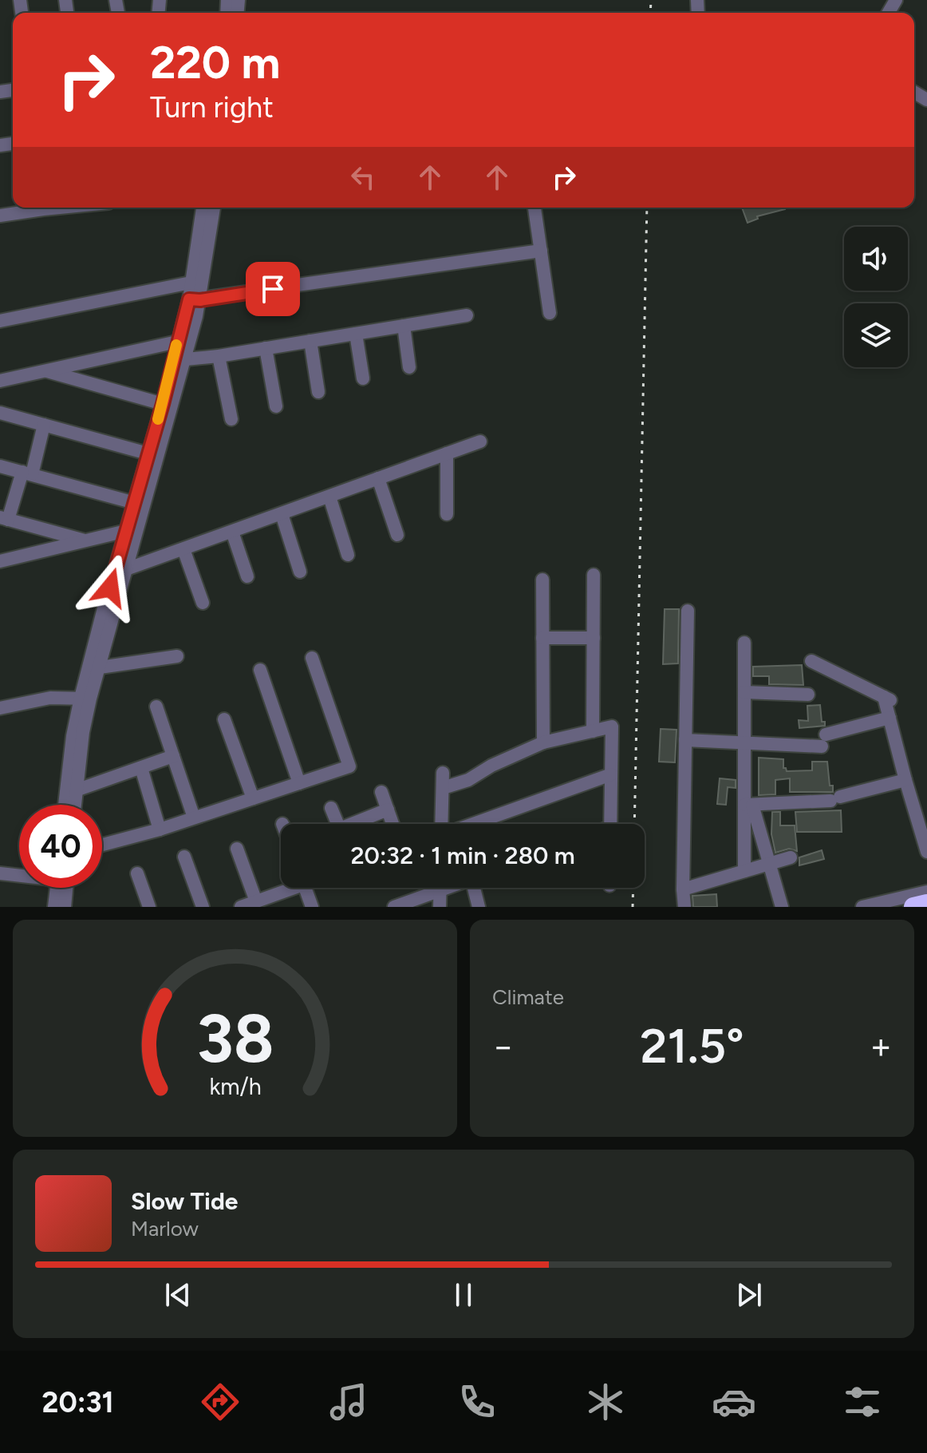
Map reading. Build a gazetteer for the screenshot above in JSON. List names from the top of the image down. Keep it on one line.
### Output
{"page":{"turn":["220 m","Turn right"],"limit":"40","trip":"20:32 · 1 min · 280 m","tile":"Climate","heat":["−","21.5°","+"],"song":["Slow Tide","Marlow"],"tabs":"20:31","gauge":["38","km/h"]}}
